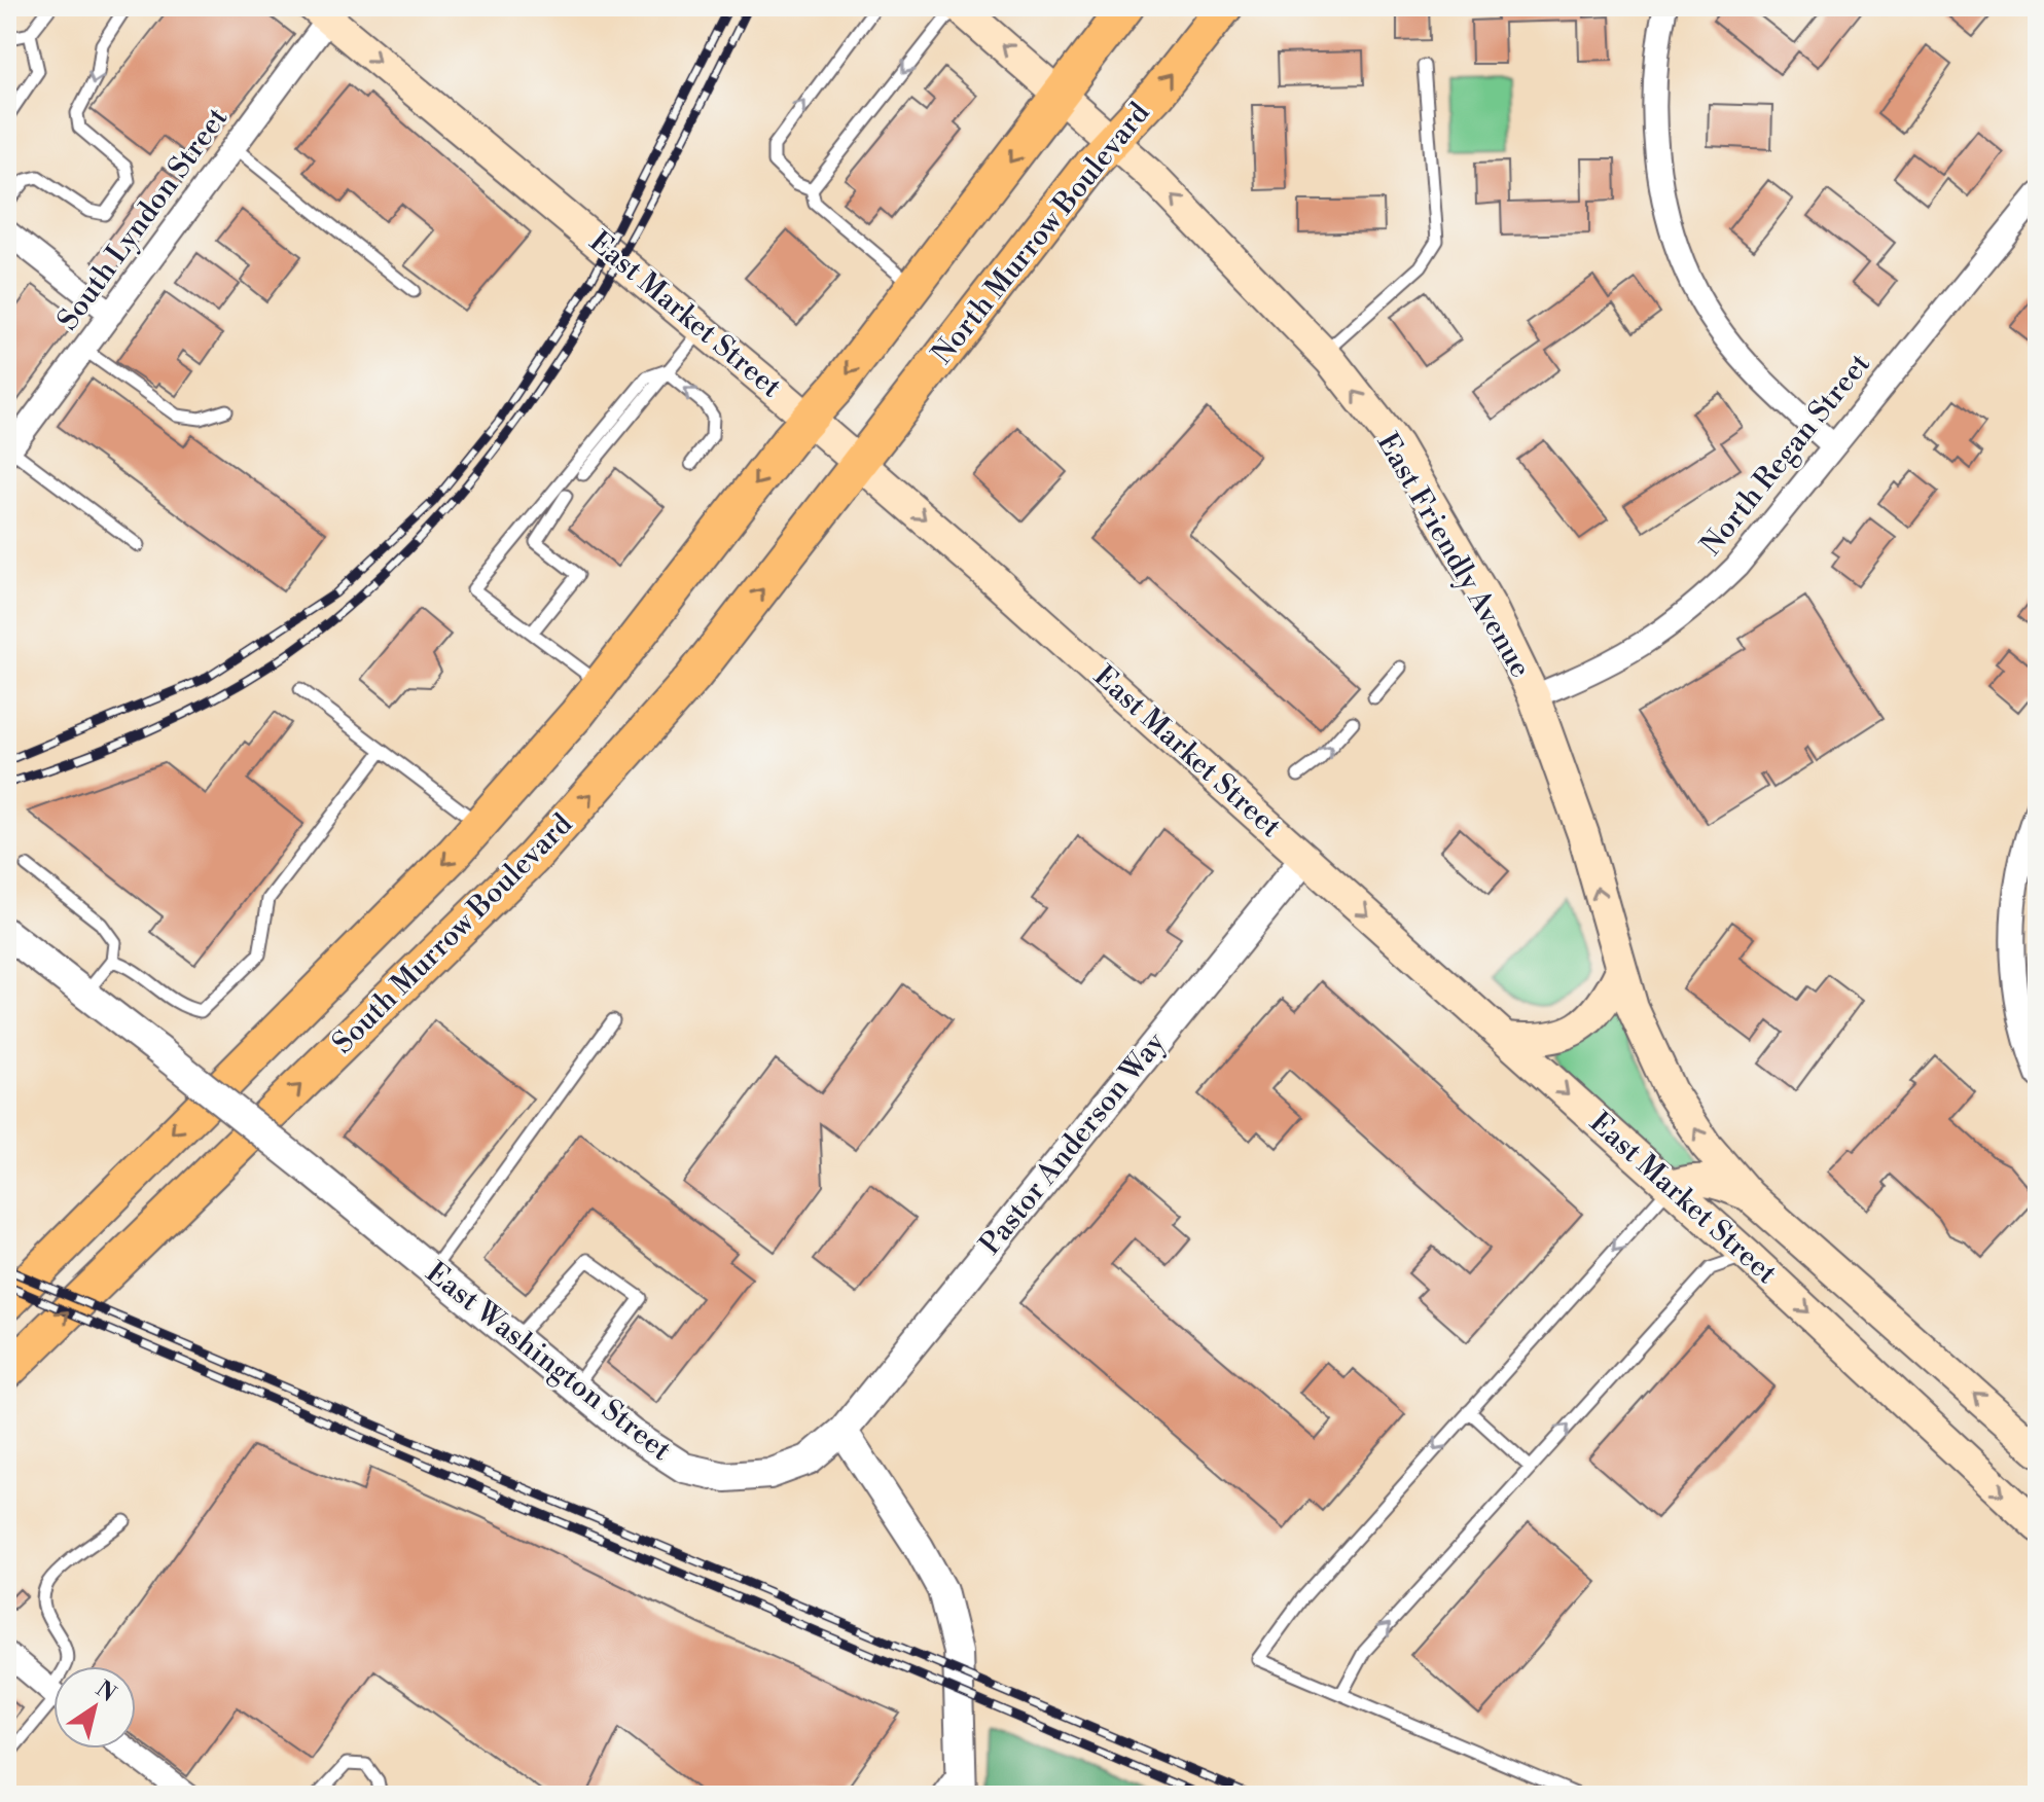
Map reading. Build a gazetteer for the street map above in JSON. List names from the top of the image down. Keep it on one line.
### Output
{"streets":{"main road":["North Murrow Boulevard","East Market Street","East Friendly Avenue","South Murrow Boulevard"],"street":["South Lyndon Street","North Regan Street","Pastor Anderson Way","East Washington Street"]},"crossings":[["South Lyndon Street","East Market Street"],["North Murrow Boulevard","East Market Street"],["North Murrow Boulevard","East Friendly Avenue"],["North Murrow Boulevard","South Murrow Boulevard"],["East Market Street","East Friendly Avenue"],["East Market Street","South Murrow Boulevard"],["East Market Street","Pastor Anderson Way"],["North Regan Street","East Friendly Avenue"],["Pastor Anderson Way","East Washington Street"]],"one_way":["East Friendly Avenue"],"north":"top right"}
